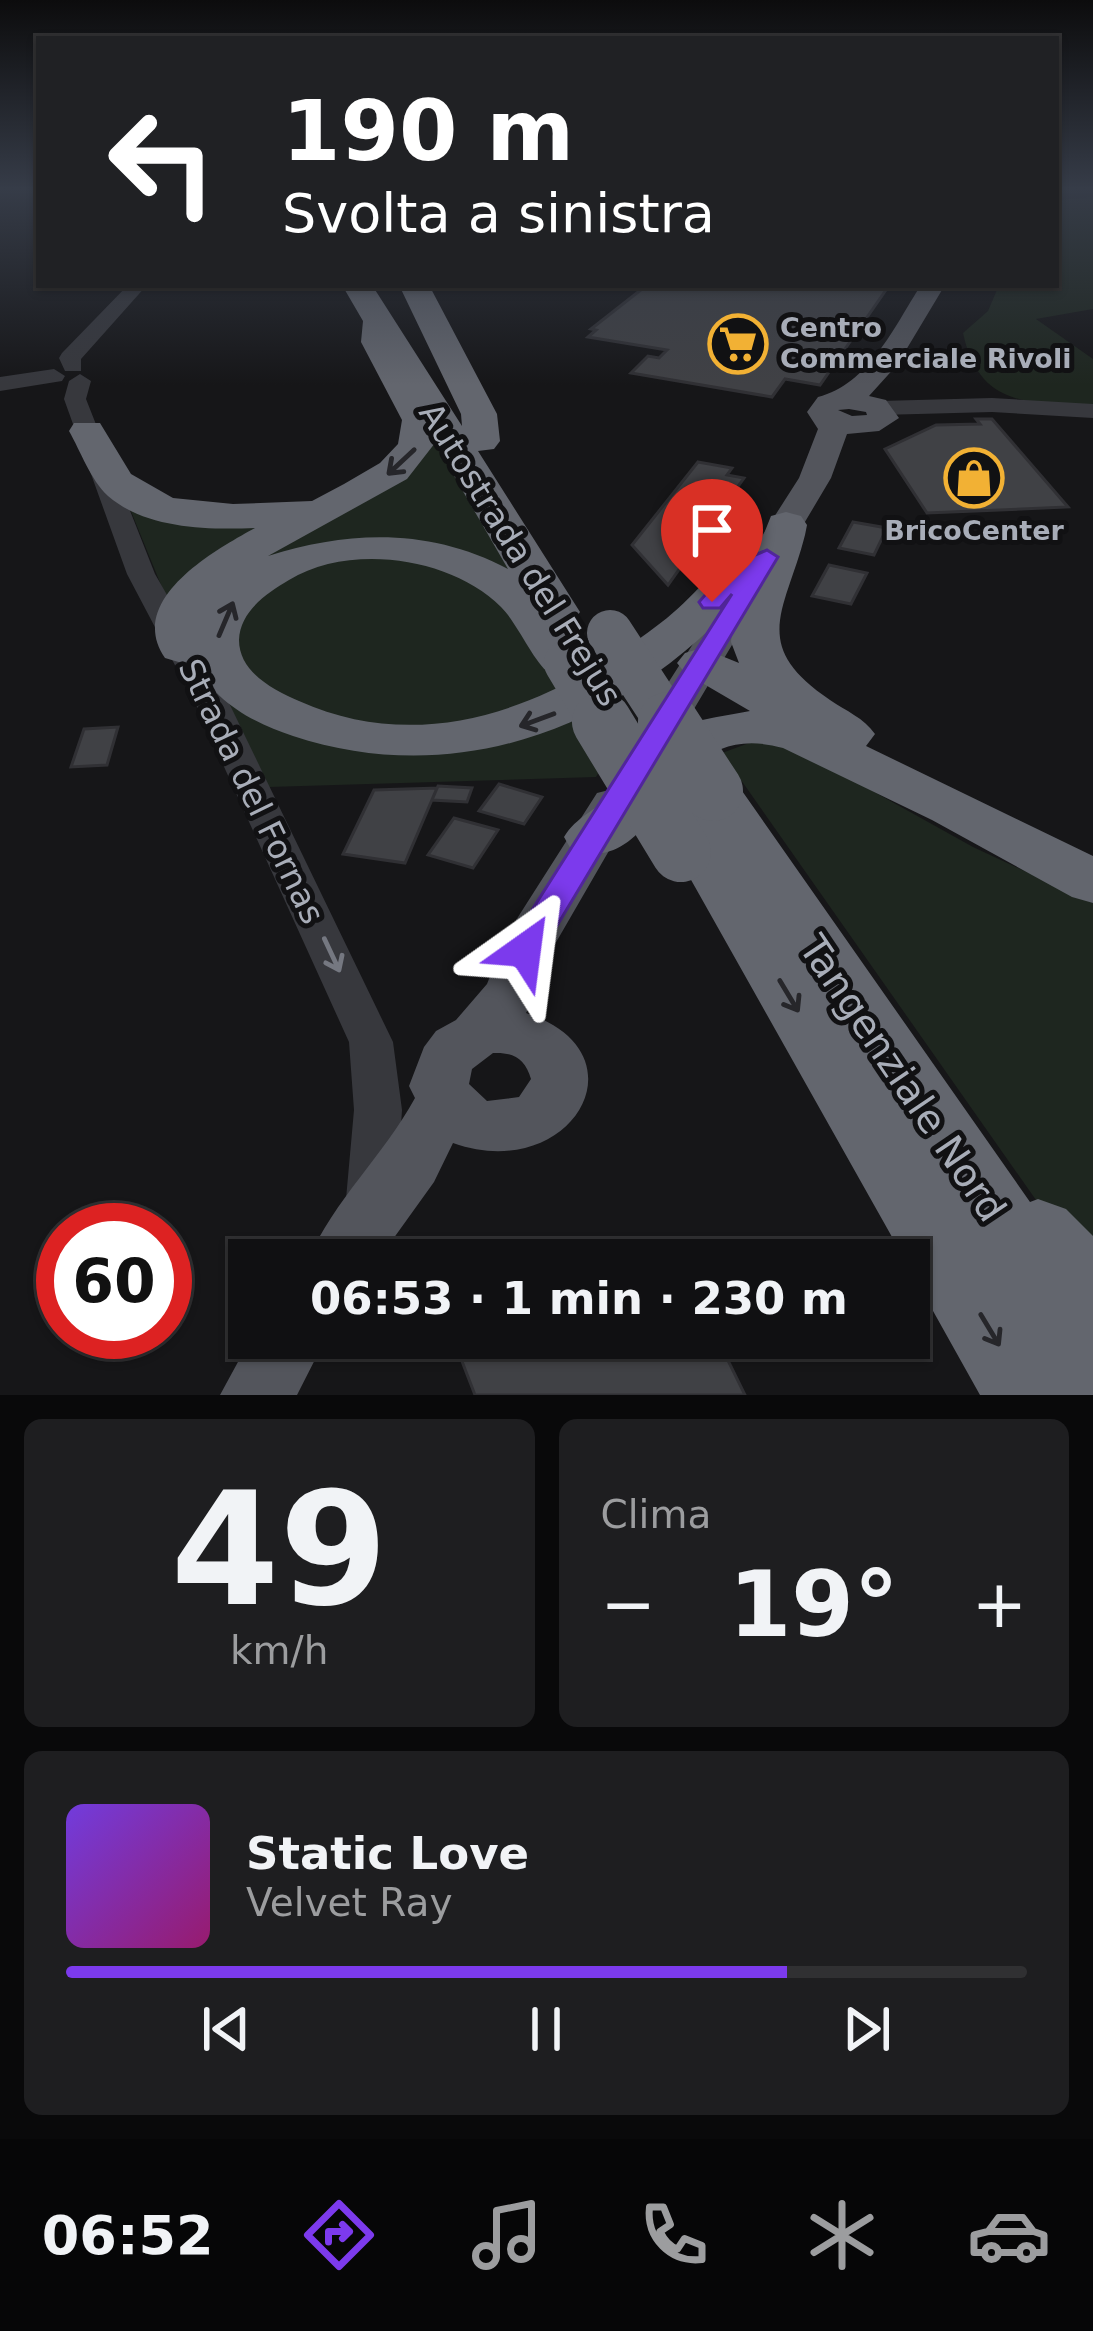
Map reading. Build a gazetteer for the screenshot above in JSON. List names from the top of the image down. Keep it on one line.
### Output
{"streets":{"highway":["Autostrada del Frejus","Tangenziale Nord"],"street":["Strada del Fornas"]},"one_way":["Strada del Fornas"],"places":{"supermarket":["Centro Commerciale Rivoli"],"shop":["BricoCenter"]},"page":{"turn":["190 m","Svolta a sinistra"],"limit":"60","trip":"06:53 · 1 min · 230 m","tile":[["49","km/h"],"Clima"],"heat":["−","19°","+"],"song":["Static Love","Velvet Ray"],"tabs":"06:52"}}
